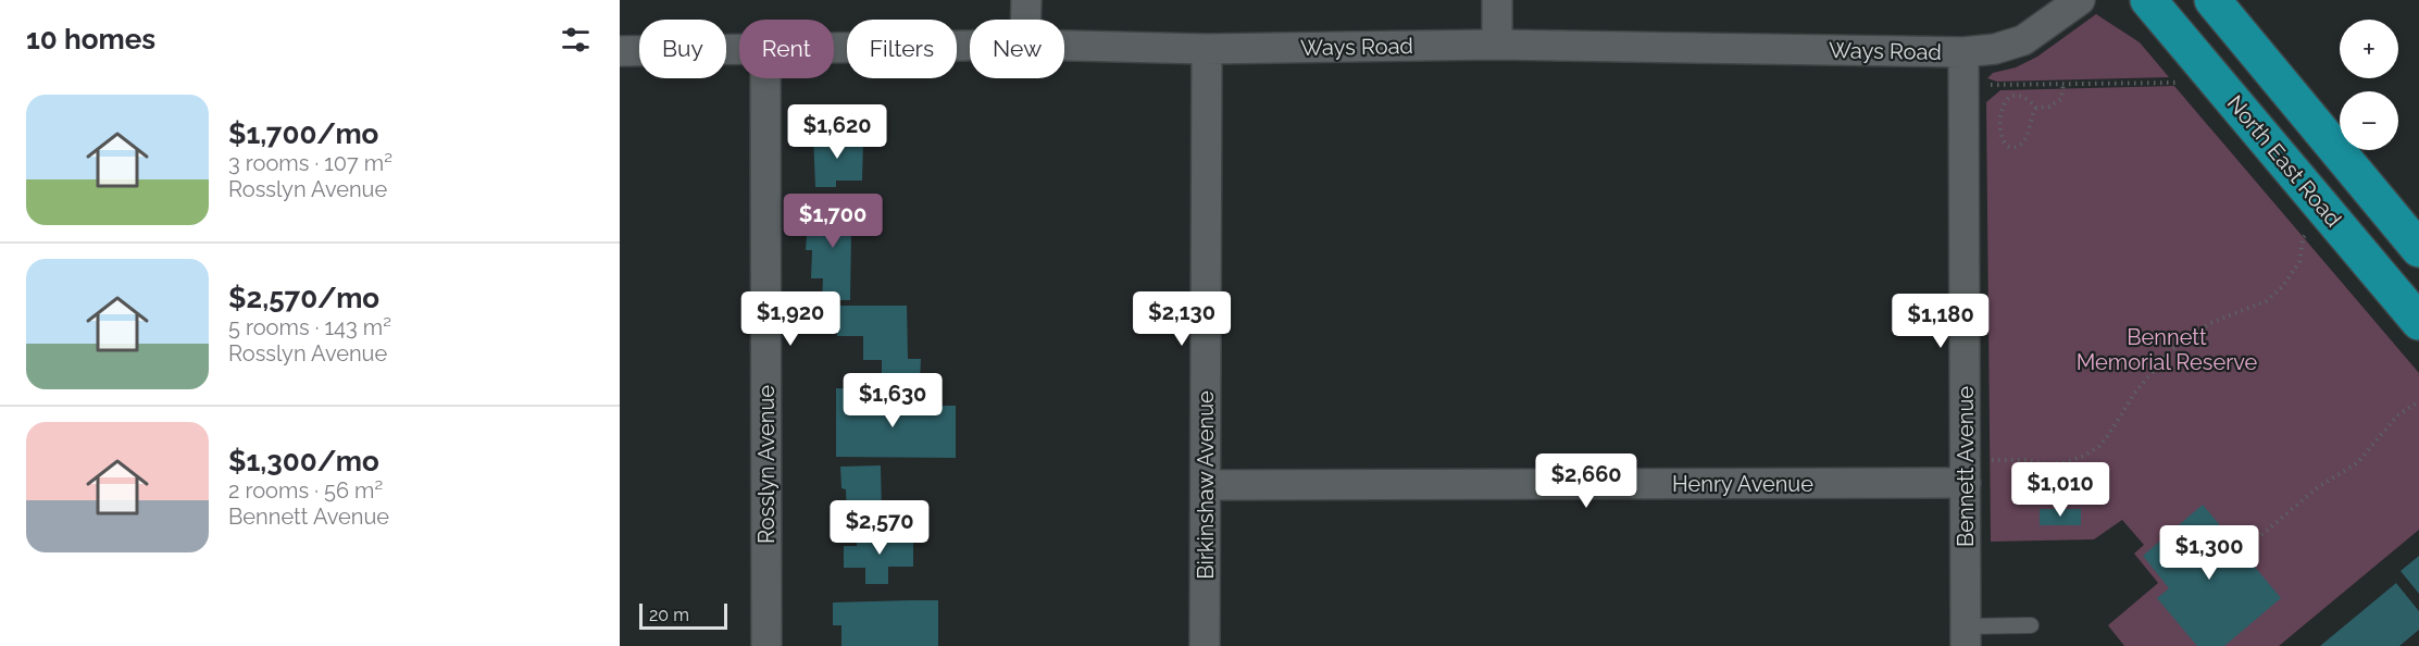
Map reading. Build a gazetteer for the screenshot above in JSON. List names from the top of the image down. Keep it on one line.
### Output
{"streets":{"highway":["North East Road"],"street":["Ways Road","Rosslyn Avenue","Bennett Avenue","Henry Avenue","Birkinshaw Avenue"]},"crossings":[["Ways Road","Bennett Avenue"],["Ways Road","Birkinshaw Avenue"],["Bennett Avenue","Henry Avenue"],["Henry Avenue","Birkinshaw Avenue"]],"parks":["Bennett Memorial Reserve"],"scale_bar":"20 m","page":{"heading":"10 homes","map_buttons":["+","−"],"chip":["Buy","Rent","Filters","New"],"list":[{"name":"$1,700/mo","note":"3 rooms · 107 m² · Rosslyn Avenue"},{"name":"$2,570/mo","note":"5 rooms · 143 m² · Rosslyn Avenue"},{"name":"$1,300/mo","note":"2 rooms · 56 m² · Bennett Avenue"}],"price":["$1,620","$1,700","$1,920","$2,130","$1,180","$1,630","$2,660","$1,010","$2,570","$1,300"],"scale":"20 m"}}
